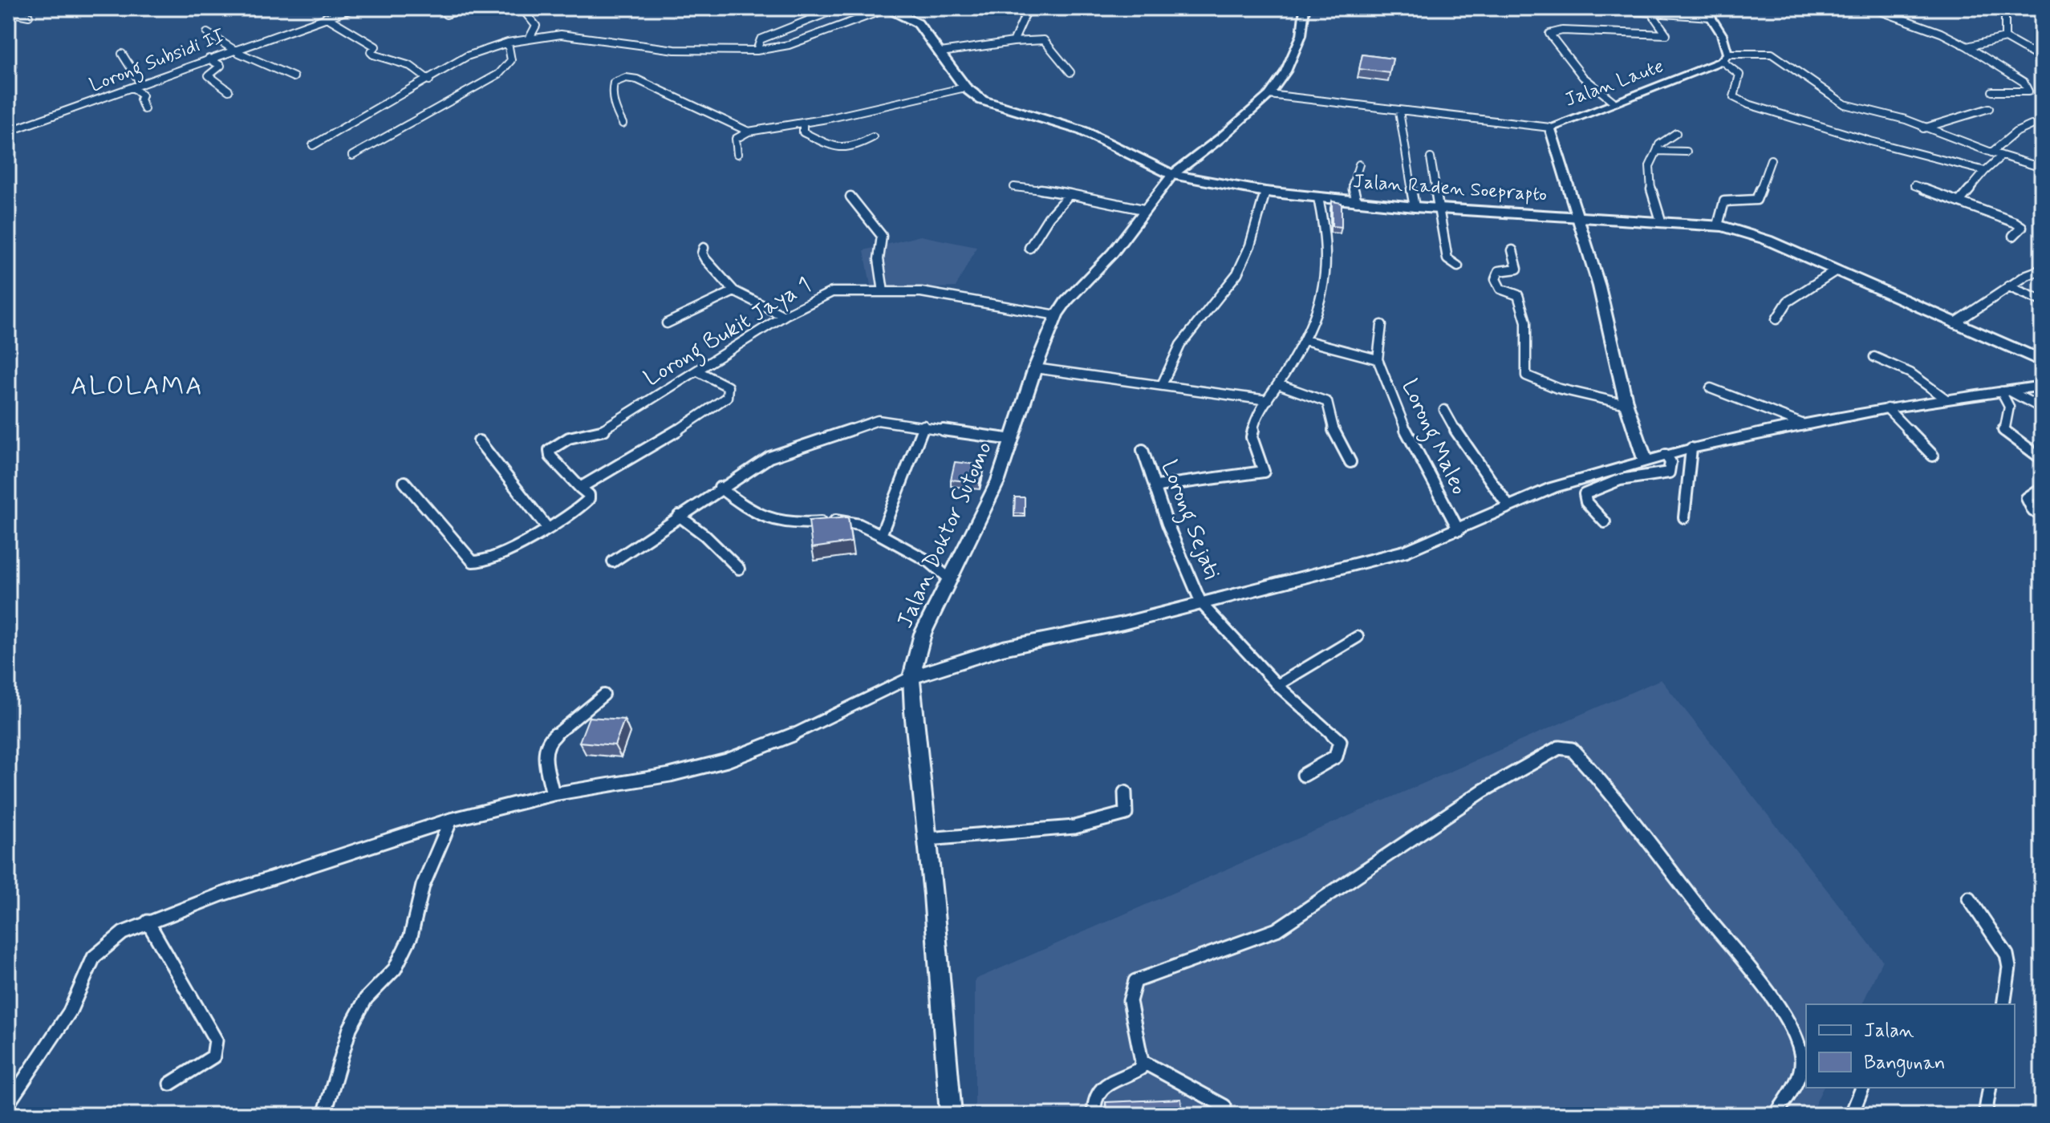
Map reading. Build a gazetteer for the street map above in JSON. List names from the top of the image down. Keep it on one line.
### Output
{"streets":{"highway":["Jalan Raden Soeprapto"],"street":["Lorong Subsidi II","Jalan Laute","Lorong Bukit Jaya 1","Lorong Maleo","Lorong Sejati","Jalan Doktor Sutomo"]},"crossings":[["Jalan Laute","Jalan Raden Soeprapto"],["Jalan Raden Soeprapto","Jalan Doktor Sutomo"],["Lorong Bukit Jaya 1","Jalan Doktor Sutomo"]],"districts":["ALOLAMA"],"legend":["Jalan","Bangunan"]}
